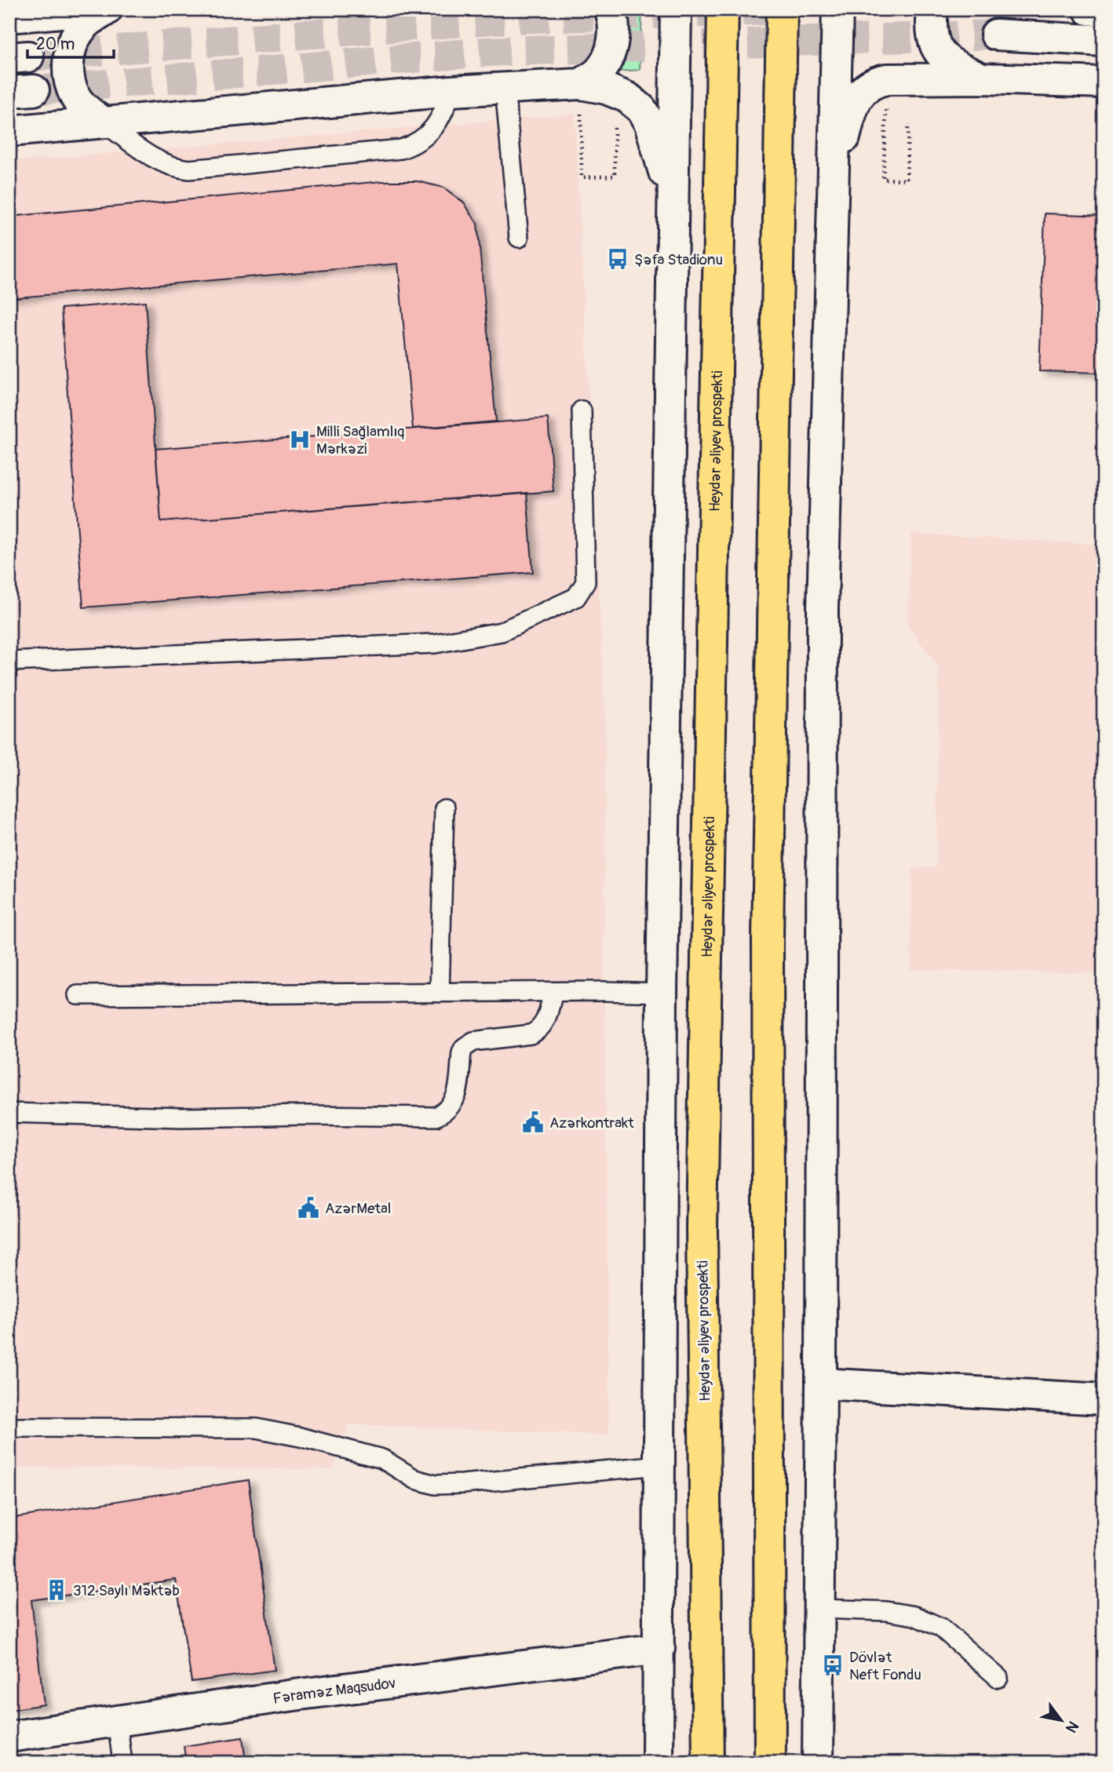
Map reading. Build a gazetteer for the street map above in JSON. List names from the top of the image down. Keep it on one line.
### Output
{"streets":{"highway":["Heydər Əliyev prospekti"],"main road":["Fəraməz Maqsudov"]},"places":{"bus stop":["Şəfa Stadionu","Dövlət Neft Fondu"],"hospital":["Milli Sağlamlıq Mərkəzi"],"public building":["Azərkontrakt","AzərMetal"],"building":["312 Saylı Məktəb"]},"scale_bar":"20 m","north":"bottom right"}
